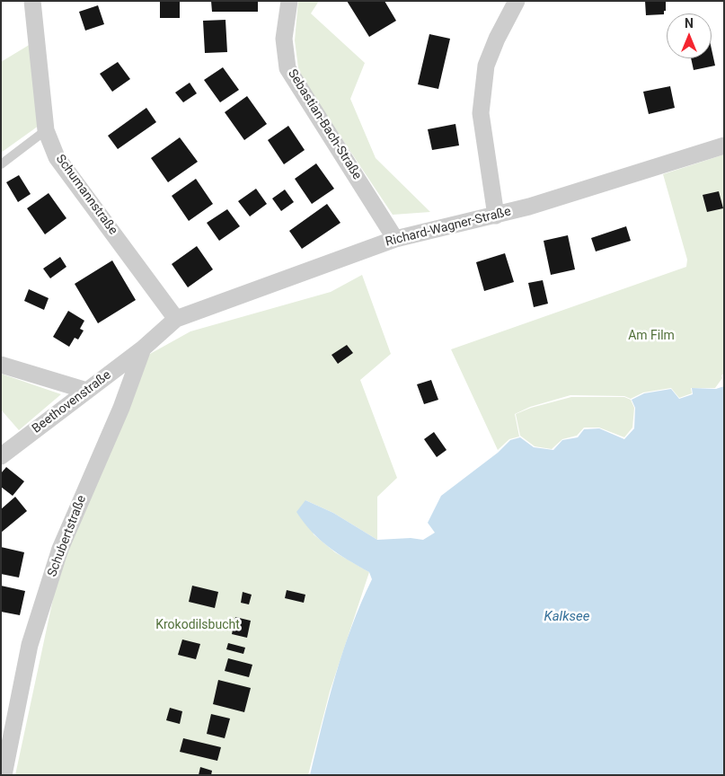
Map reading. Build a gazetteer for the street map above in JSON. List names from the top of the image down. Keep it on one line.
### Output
{"streets":{"street":["Sebastian-Bach-Straße","Schumannstraße","Richard-Wagner-Straße","Beethovenstraße","Schubertstraße"]},"crossings":[["Sebastian-Bach-Straße","Richard-Wagner-Straße"],["Schumannstraße","Richard-Wagner-Straße"],["Schumannstraße","Schubertstraße"],["Richard-Wagner-Straße","Schubertstraße"],["Beethovenstraße","Schubertstraße"]],"water":["Kalksee"],"parks":["Am Film","Krokodilsbucht"],"north":"top"}
